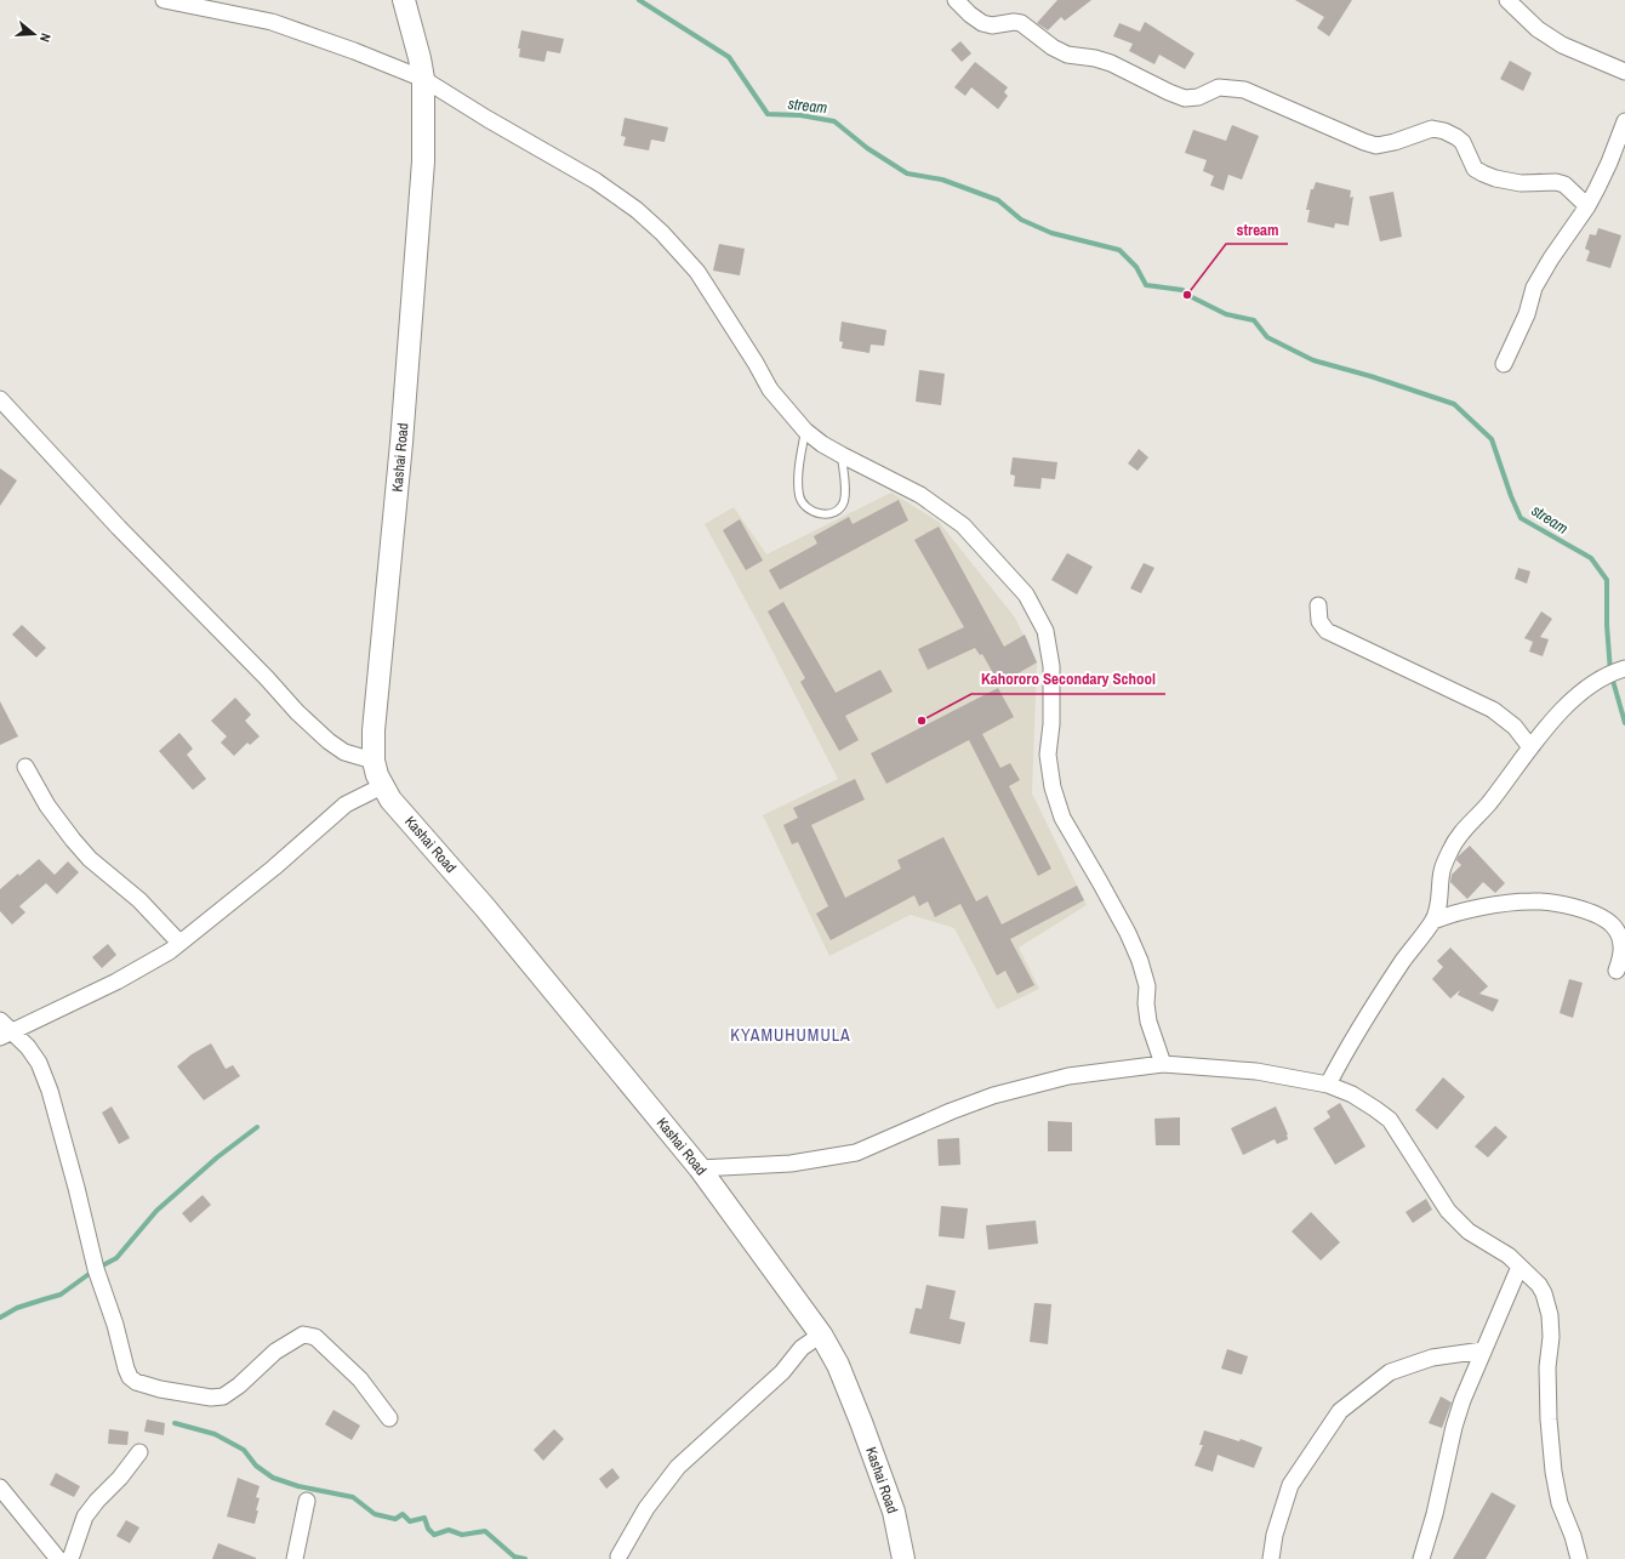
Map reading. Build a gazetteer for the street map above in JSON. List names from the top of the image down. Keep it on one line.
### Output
{"streets":{"street":["Kashai Road"]},"districts":["KYAMUHUMULA"],"water":["stream"],"places":["stream","Kahororo Secondary School"],"north":"right"}
